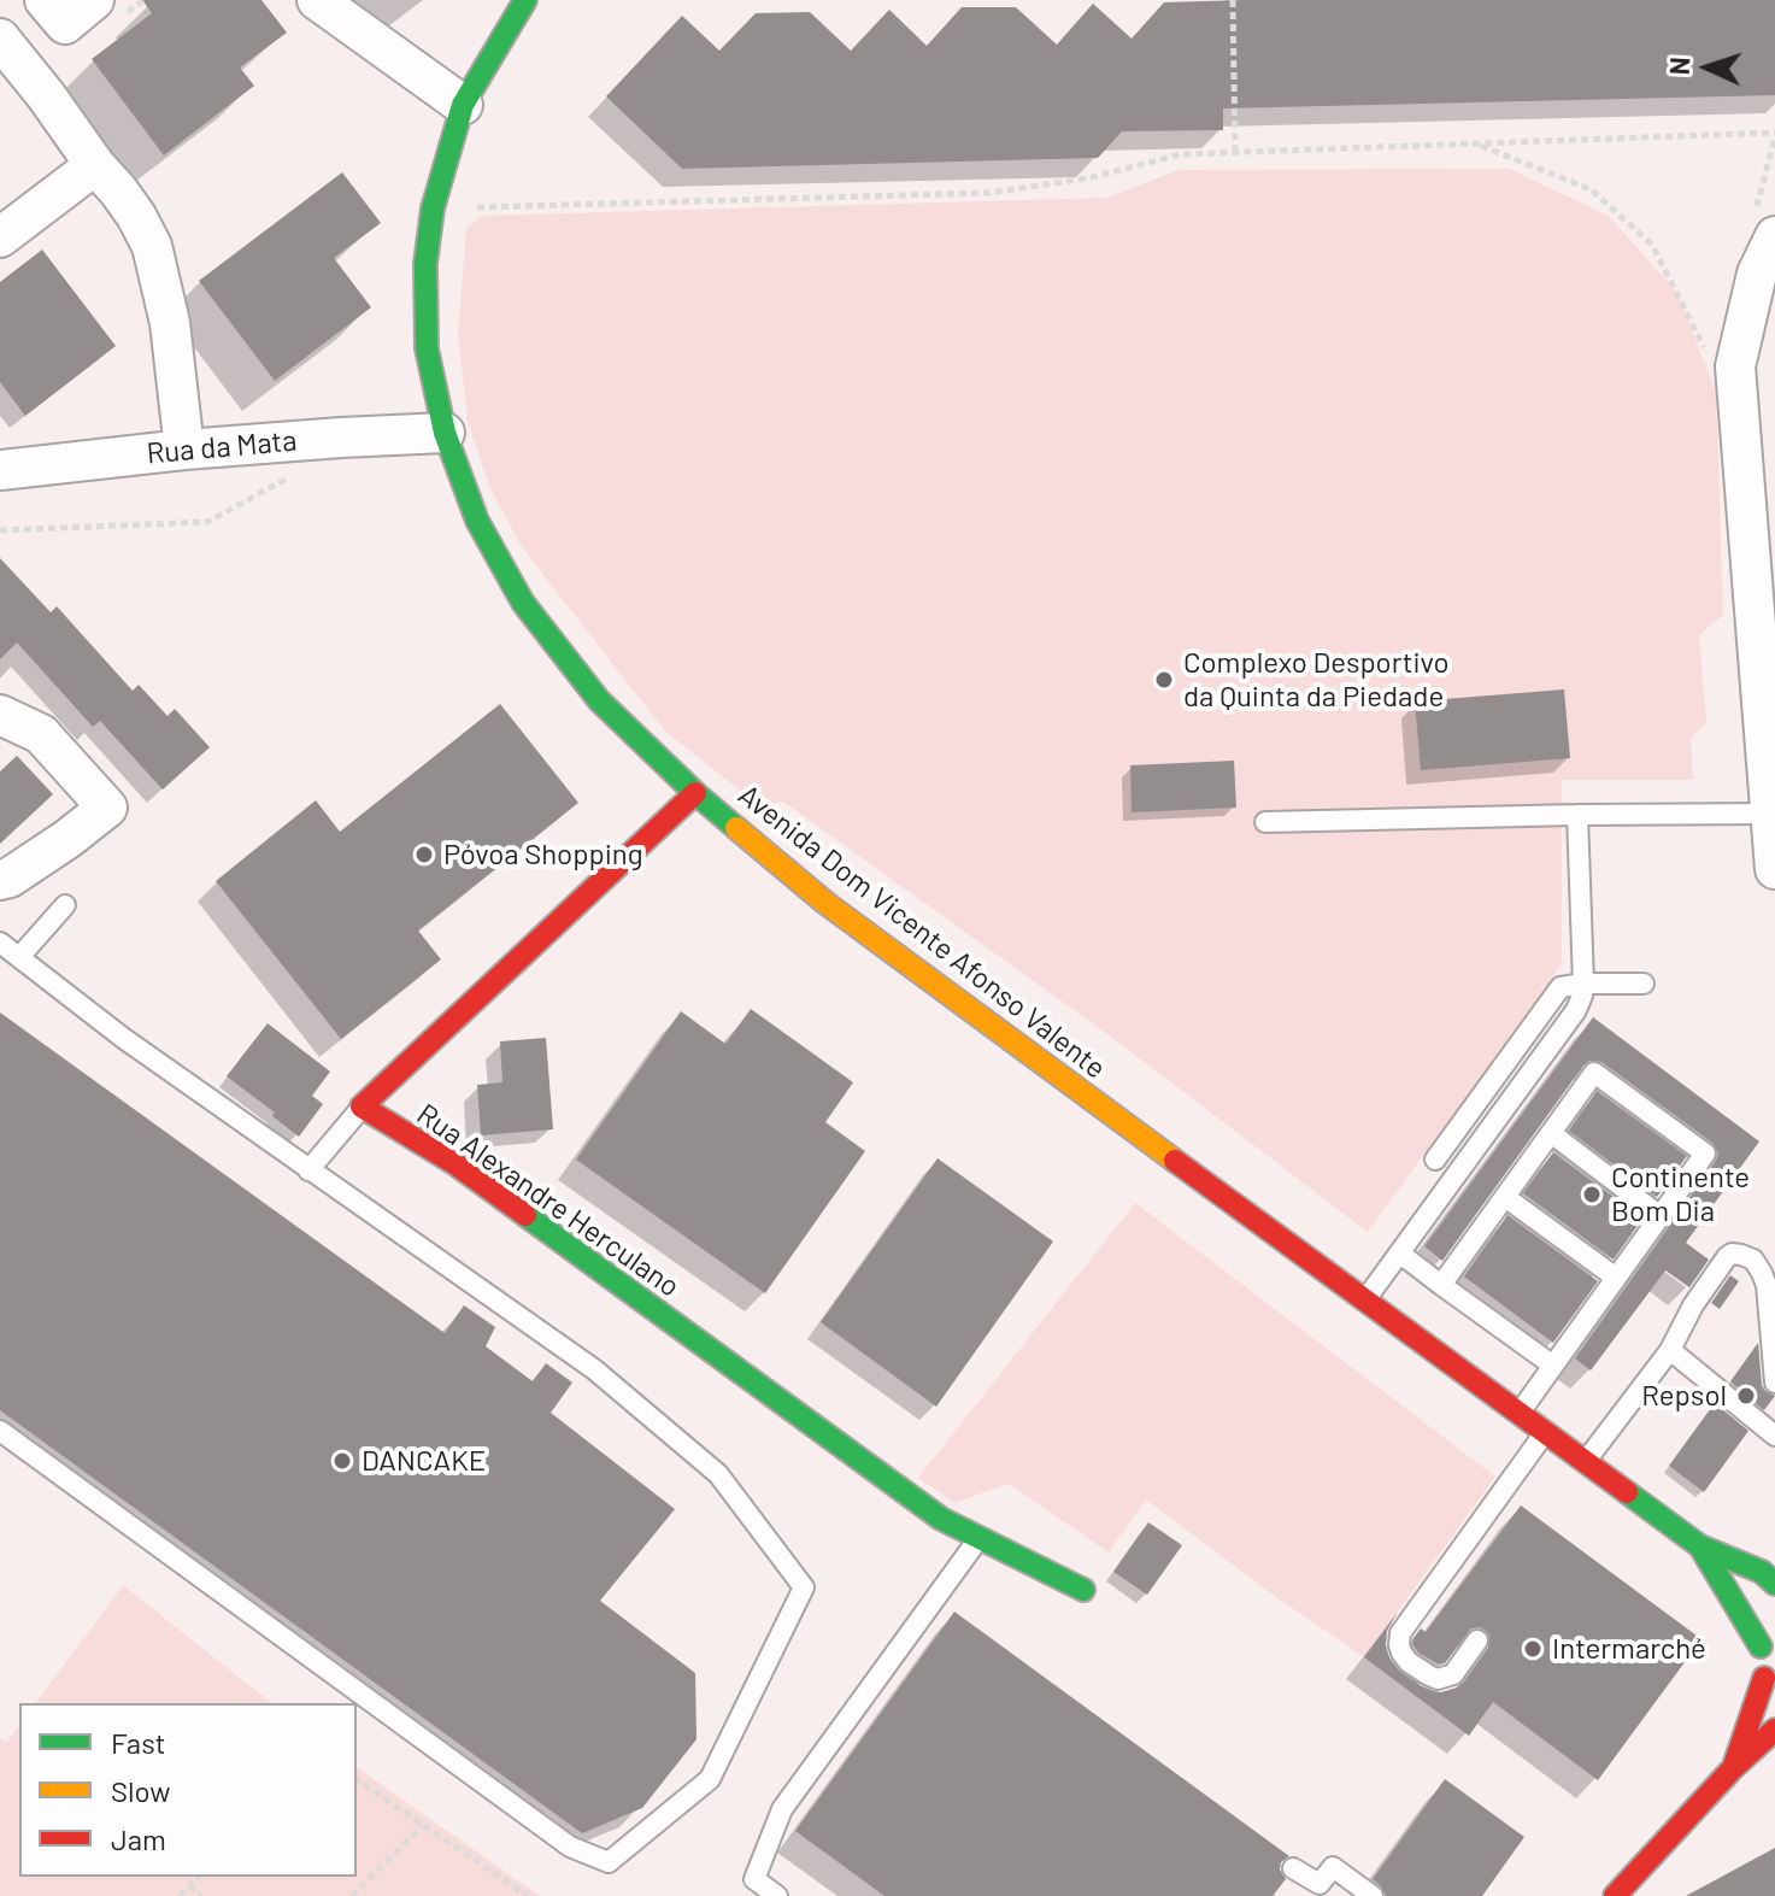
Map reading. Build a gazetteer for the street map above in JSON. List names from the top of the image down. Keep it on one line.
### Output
{"streets":{"street":["Rua da Mata","Avenida Dom Vicente Afonso Valente","Rua Alexandre Herculano"]},"crossings":[["Rua da Mata","Avenida Dom Vicente Afonso Valente"],["Avenida Dom Vicente Afonso Valente","Rua Alexandre Herculano"]],"places":["Complexo Desportivo da Quinta da Piedade","Póvoa Shopping","Continente Bom Dia","Repsol","DANCAKE","Intermarché"],"legend":["Fast","Slow","Jam"],"north":"left"}
